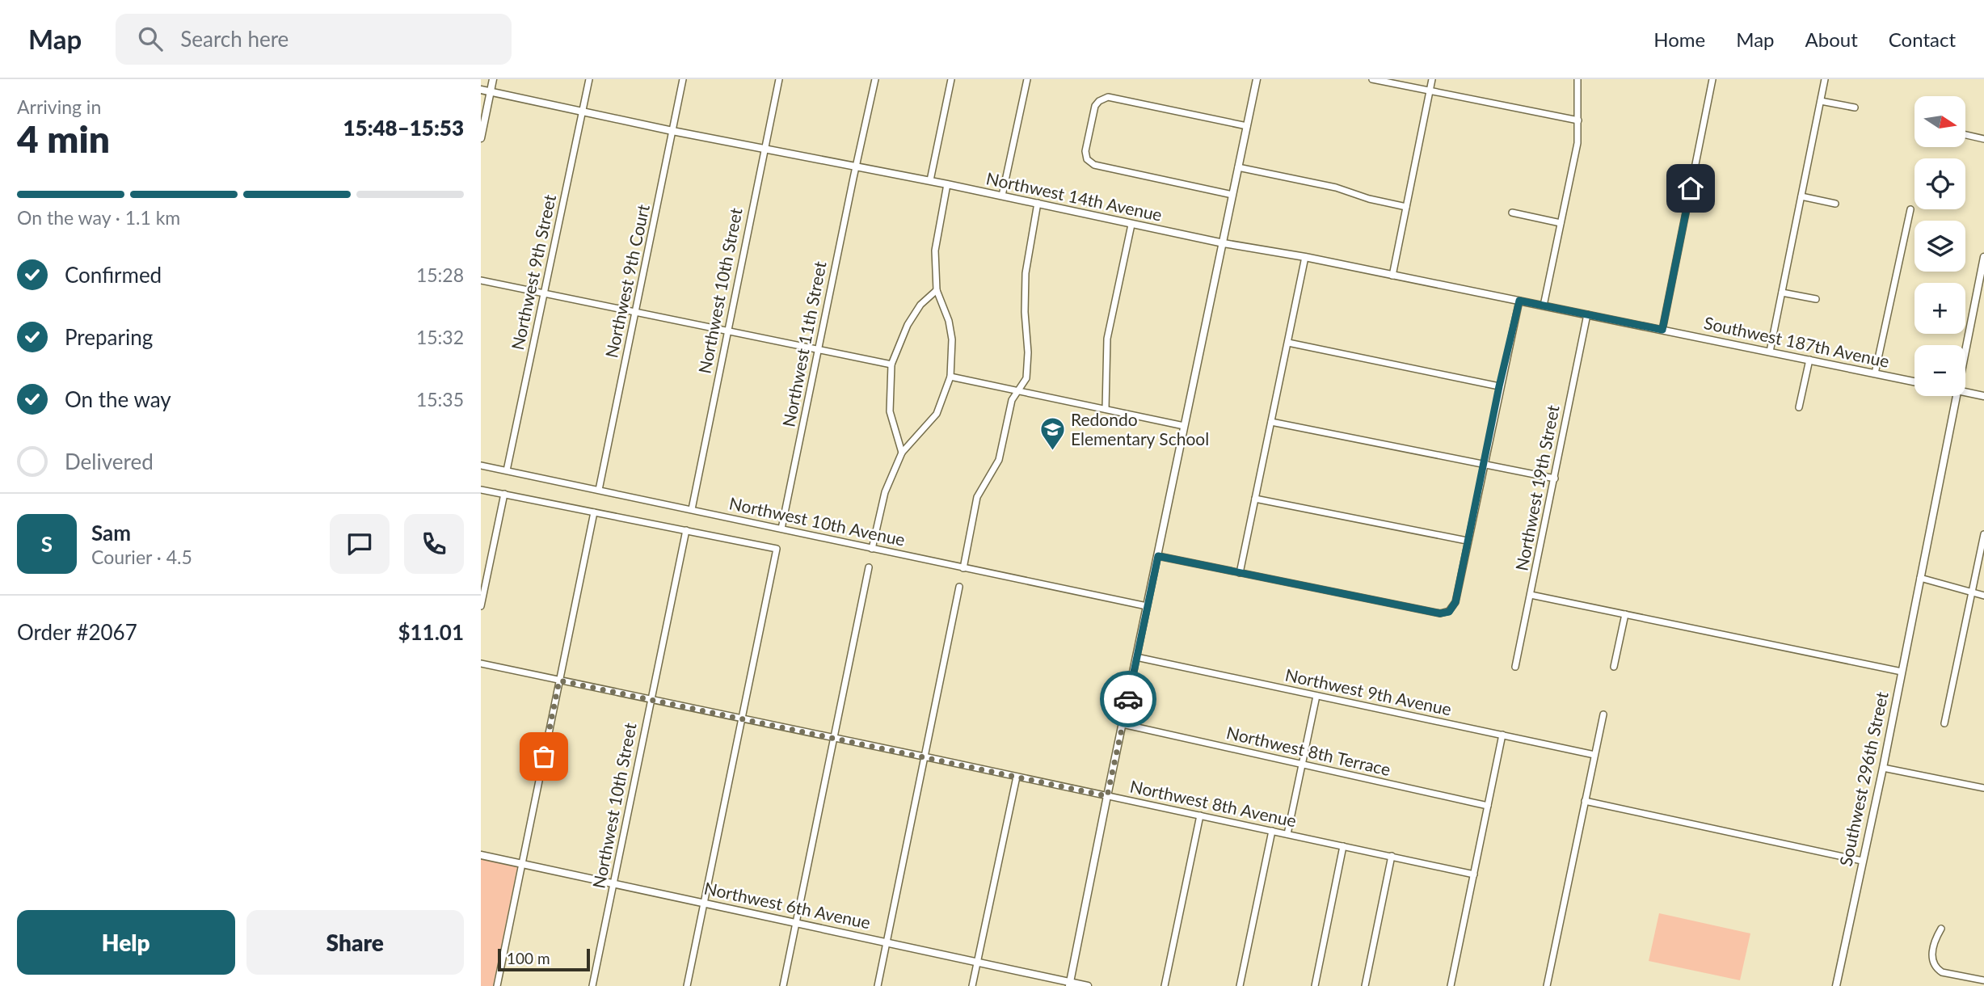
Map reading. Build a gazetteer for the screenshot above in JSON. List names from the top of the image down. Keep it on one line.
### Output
{"streets":{"street":["Northwest 14th Avenue","Northwest 9th Street","Northwest 9th Court","Northwest 10th Street","Southwest 187th Avenue","Northwest 11th Street","Northwest 19th Street","Northwest 10th Avenue","Northwest 9th Avenue","Northwest 8th Terrace","Southwest 296th Street","Northwest 8th Avenue","Northwest 6th Avenue"]},"crossings":[["Northwest 14th Avenue","Northwest 9th Street"],["Northwest 14th Avenue","Northwest 9th Court"],["Northwest 14th Avenue","Northwest 10th Street"],["Northwest 14th Avenue","Southwest 187th Avenue"],["Northwest 14th Avenue","Northwest 11th Street"],["Northwest 14th Avenue","Northwest 19th Street"],["Northwest 9th Street","Northwest 10th Avenue"],["Northwest 9th Court","Northwest 10th Avenue"],["Northwest 10th Street","Northwest 10th Avenue"],["Northwest 10th Street","Northwest 8th Avenue"],["Northwest 10th Street","Northwest 6th Avenue"],["Northwest 11th Street","Northwest 10th Avenue"]],"places":{"school or university":["Redondo Elementary School"]},"scale_bar":"100 m","north":"right","page":{"header":"Map","search":"Search here","nav":["Home","Map","About","Contact"],"heading":["4 min","Arriving in","15:48–15:53"],"panel":["Sam","Courier · 4.5","Order #2067","$11.01"],"map_buttons":["+","−"],"bar":"On the way · 1.1 km","list":[["Confirmed","15:28"],["Preparing","15:32"],["On the way","15:35"],"Delivered"],"round":"S","buttons":["Help","Share"],"scale":"100 m"}}
